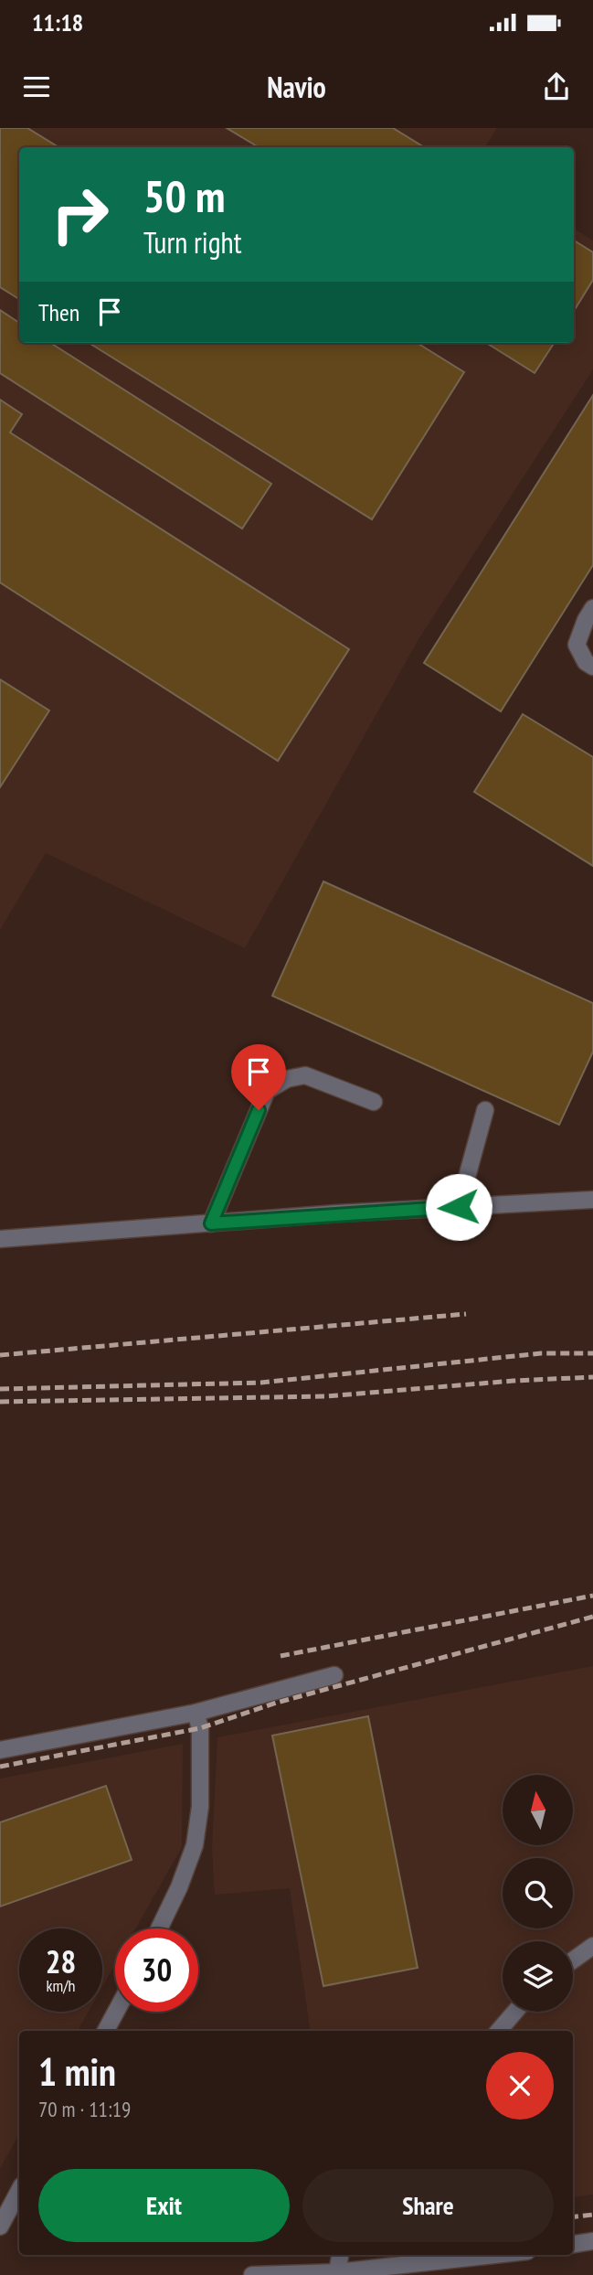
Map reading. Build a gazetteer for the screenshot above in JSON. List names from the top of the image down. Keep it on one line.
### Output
{"north":"top","page":{"status":"11:18","header":"Navio","turn":["50 m","Turn right"],"then":"Then","speed":"28 km/h","limit":"30","heading":["1 min","70 m · 11:19"],"buttons":["Exit","Share"]}}
